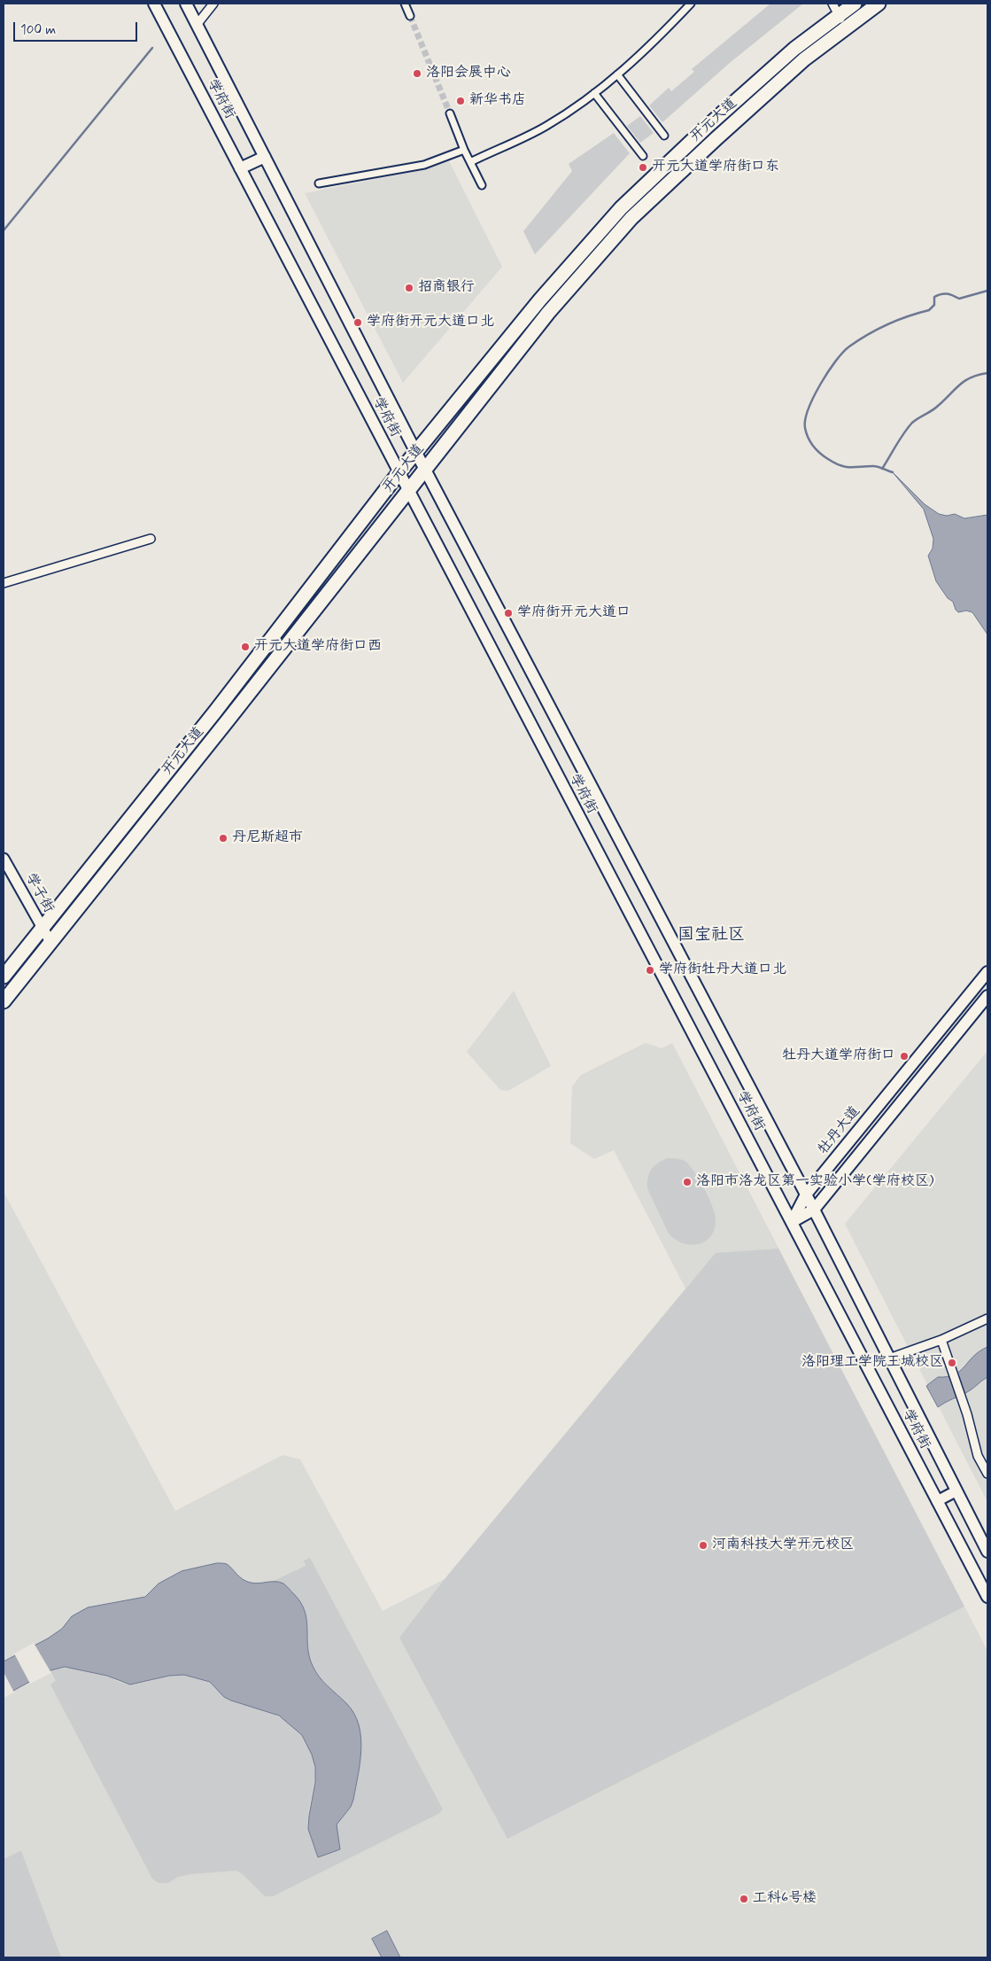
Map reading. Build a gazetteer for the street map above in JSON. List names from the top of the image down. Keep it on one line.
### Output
{"streets":{"main road":["学府街","开元大道","牡丹大道"],"street":["学子街"]},"crossings":[["学府街","开元大道"],["学府街","牡丹大道"],["开元大道","学子街"]],"districts":["国宝社区"],"places":["洛阳会展中心","新华书店","开元大道学府街口东","招商银行","学府街开元大道口北","学府街开元大道口","开元大道学府街口西","丹尼斯超市","学府街牡丹大道口北","牡丹大道学府街口","洛阳市洛龙区第一实验小学(学府校区)","洛阳理工学院王城校区","河南科技大学开元校区","工科6号楼"],"scale_bar":"100 m"}
